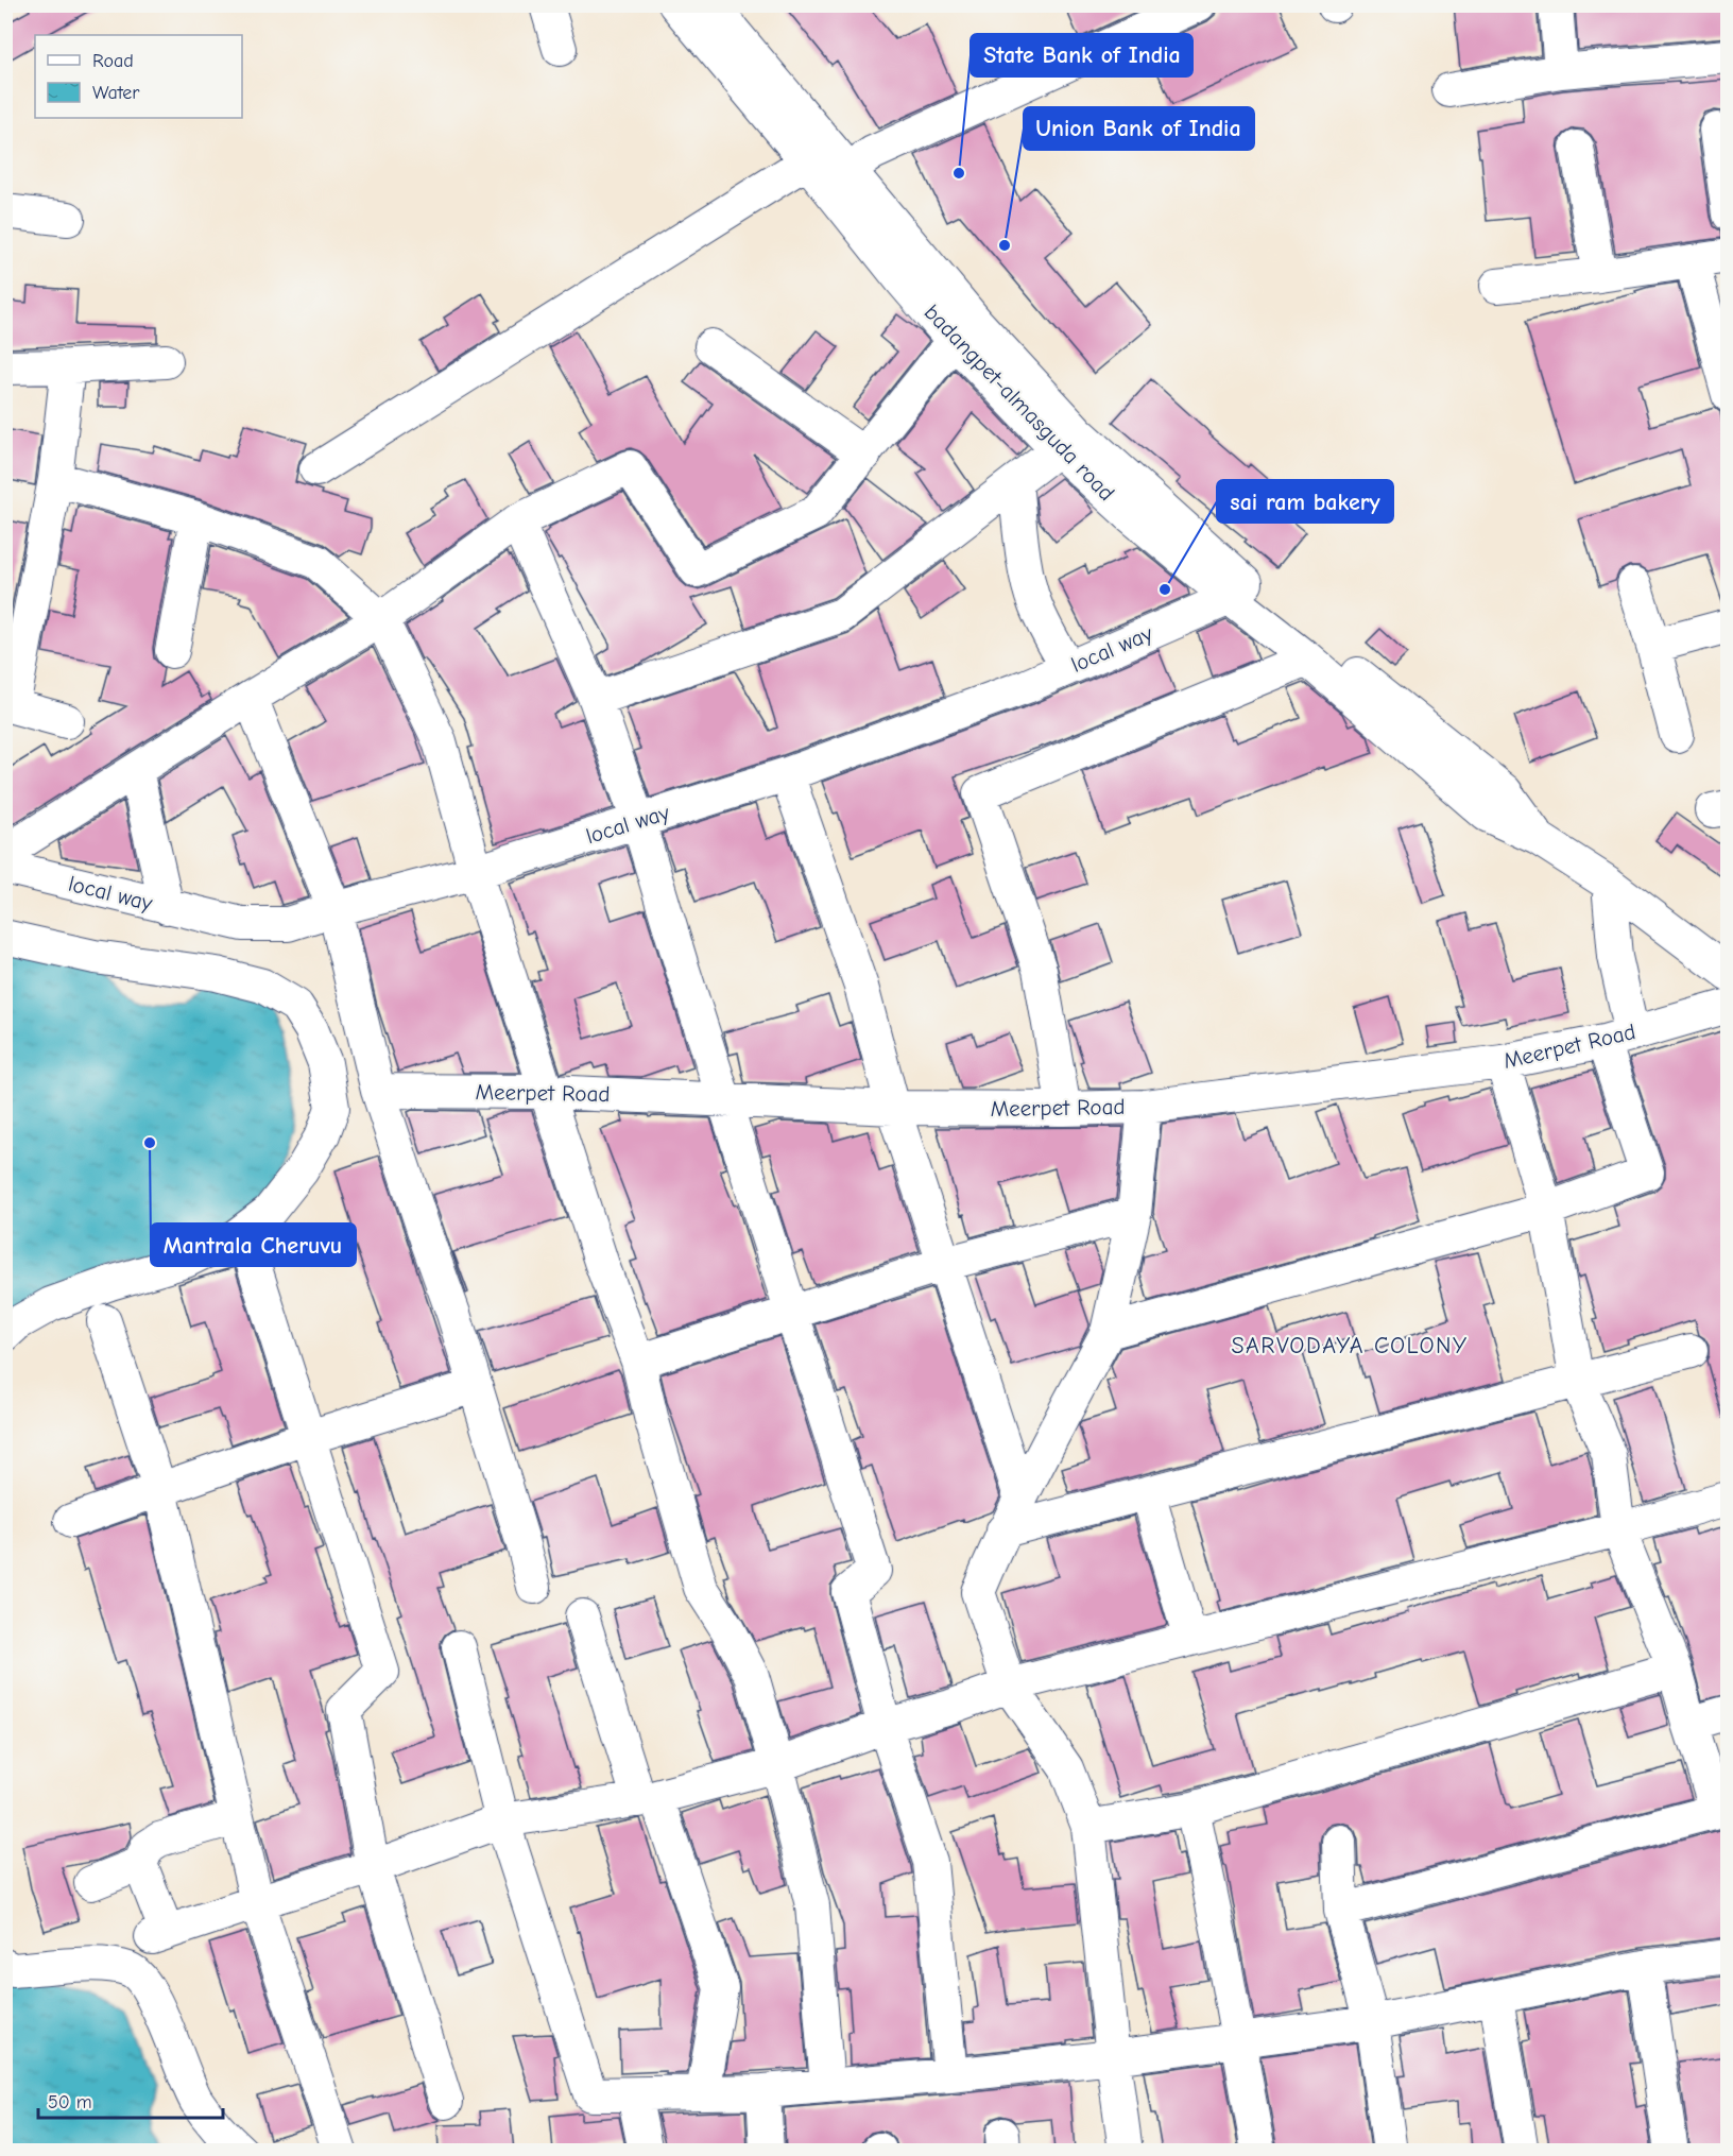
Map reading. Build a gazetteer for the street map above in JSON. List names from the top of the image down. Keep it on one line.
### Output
{"streets":{"street":["badangpet-almasguda road","local way","Meerpet Road"]},"crossings":[["badangpet-almasguda road","local way"]],"districts":["SARVODAYA COLONY"],"places":["State Bank of India","Union Bank of India","sai ram bakery","Mantrala Cheruvu"],"legend":["Road","Water"],"scale_bar":"50 m"}
